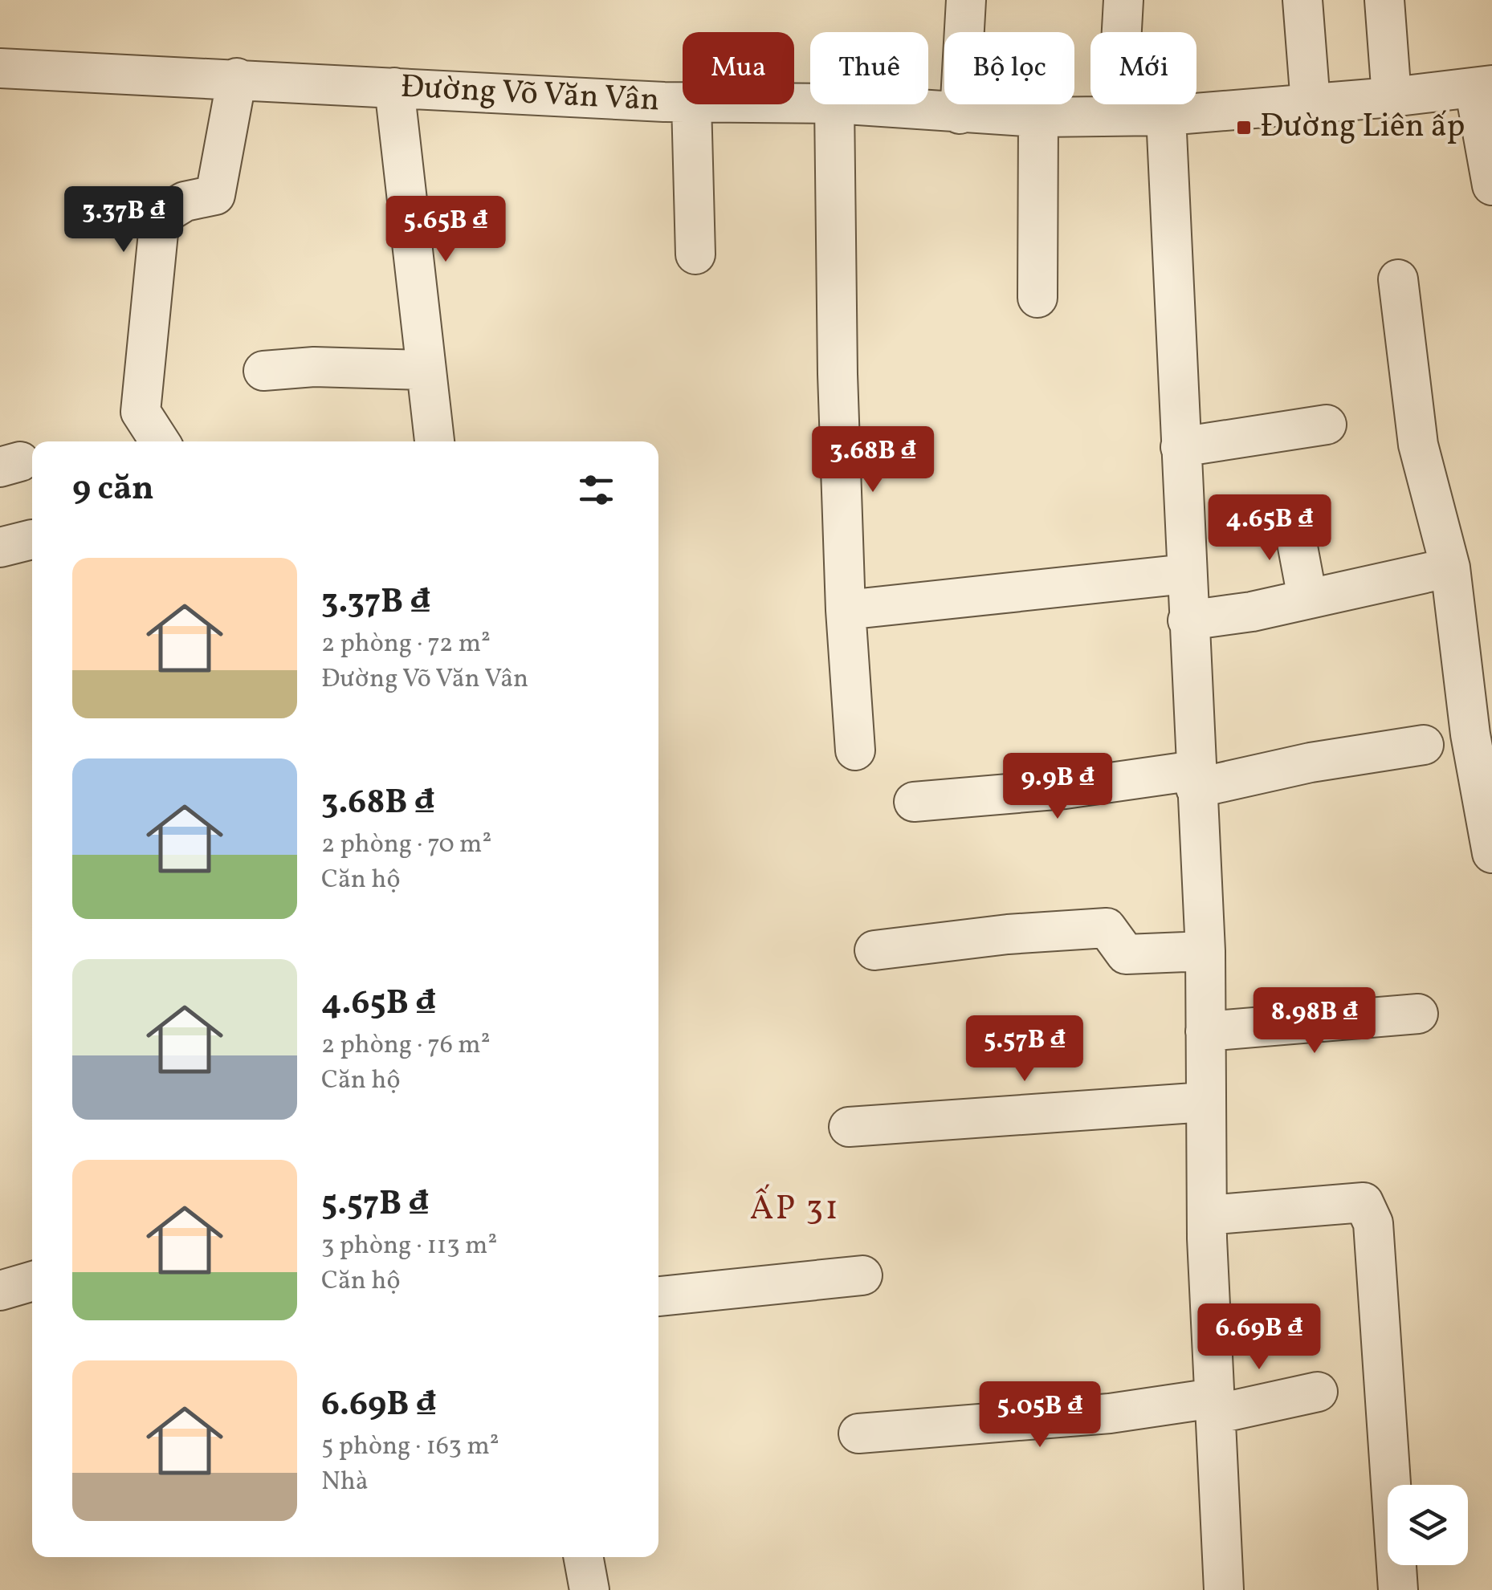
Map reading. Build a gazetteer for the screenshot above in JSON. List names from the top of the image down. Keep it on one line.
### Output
{"streets":{"street":["Đường Võ Văn Vân"]},"districts":["ẤP 31"],"places":{"transit":["Đường Liên ấp"]},"page":{"chip":["Mua","Thuê","Bộ lọc","Mới"],"price":["3.37B ₫","5.65B ₫","3.68B ₫","4.65B ₫","9.9B ₫","8.98B ₫","5.57B ₫","6.69B ₫","5.05B ₫"],"heading":"9 căn","list":[{"name":"3.37B ₫","note":"2 phòng · 72 m² · Đường Võ Văn Vân"},{"name":"3.68B ₫","note":"2 phòng · 70 m² · Căn hộ"},{"name":"4.65B ₫","note":"2 phòng · 76 m² · Căn hộ"},{"name":"5.57B ₫","note":"3 phòng · 113 m² · Căn hộ"},{"name":"6.69B ₫","note":"5 phòng · 163 m² · Nhà"}]}}
